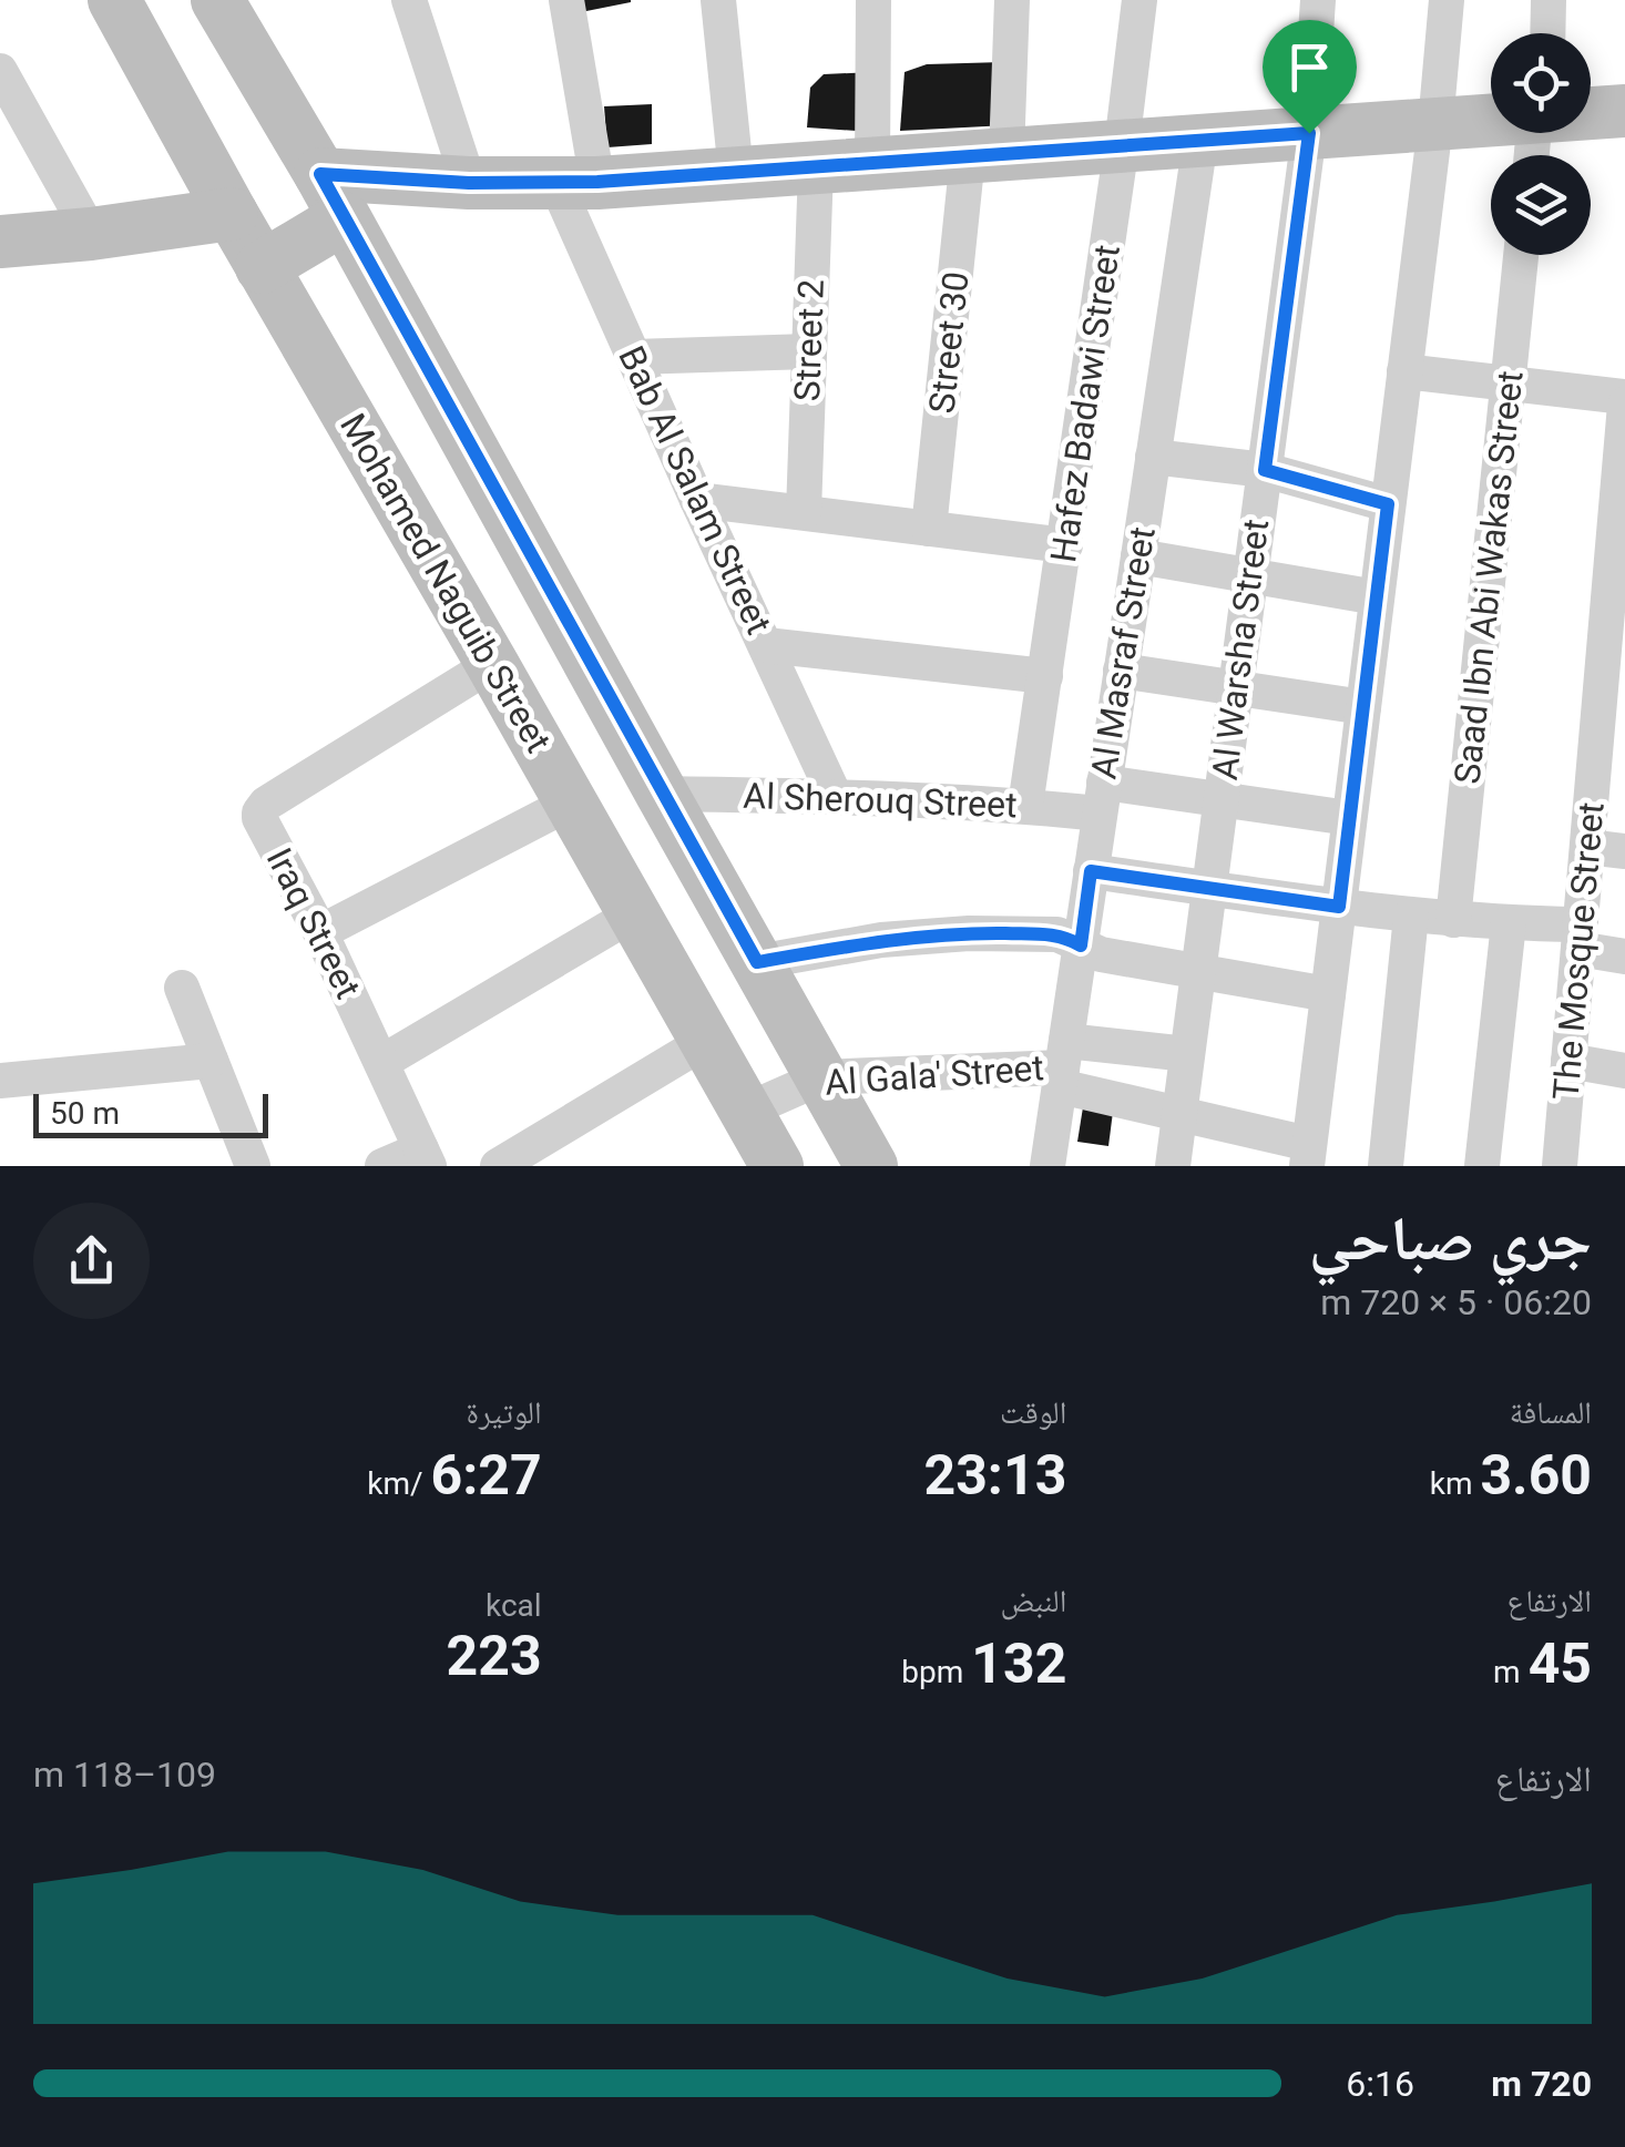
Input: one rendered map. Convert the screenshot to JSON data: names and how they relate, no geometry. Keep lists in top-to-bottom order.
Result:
{
  "streets": {
    "main road": ["Mohamed Naguib Street"],
    "street": [
      "Street 2",
      "Street 30",
      "Hafez Badawi Street",
      "Bab Al Salam Street",
      "Saad Ibn Abi Wakas Street",
      "Al Warsha Street",
      "Al Masraf Street",
      "Al Sherouq Street",
      "Iraq Street",
      "The Mosque Street",
      "Al Gala' Street"
    ]
  },
  "crossings": [
    ["Hafez Badawi Street", "Al Sherouq Street"],
    ["Bab Al Salam Street", "Al Sherouq Street"],
    ["Mohamed Naguib Street", "Iraq Street"],
    ["Mohamed Naguib Street", "Al Gala' Street"],
    ["Al Warsha Street", "Al Sherouq Street"],
    ["Al Masraf Street", "Al Sherouq Street"],
    ["Al Masraf Street", "Al Gala' Street"]
  ],
  "scale_bar": "50 m",
  "page": {
    "scale": "50 m",
    "heading": ["جري صباحي", "06:20 · 5 × 720 m"],
    "stats": [
      ["المسافة", "3.60 km"],
      ["الوقت", "23:13"],
      ["الوتيرة", "6:27 /km"],
      ["الارتفاع", "45 m"],
      ["النبض", "132 bpm"],
      ["kcal", "223"]
    ],
    "chart": ["الارتفاع", "109–118 m"],
    "list": [
      {
        "name": "720 m",
        "note": "6:16"
      }
    ]
  }
}
